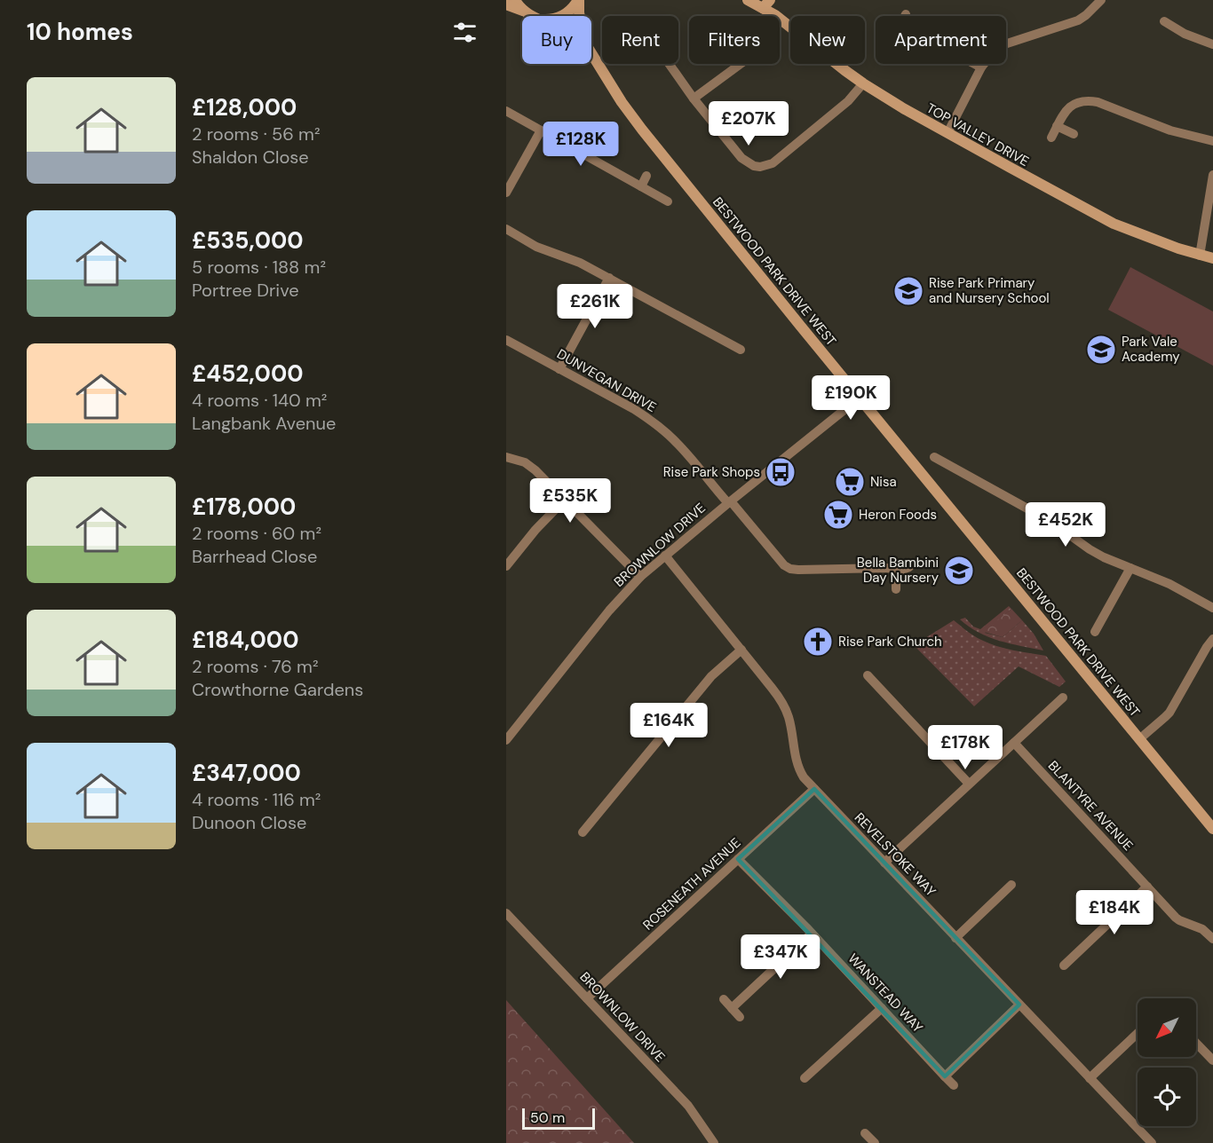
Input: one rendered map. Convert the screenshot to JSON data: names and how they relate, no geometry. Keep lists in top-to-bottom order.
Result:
{
  "streets": {
    "street": [
      "TOP VALLEY DRIVE",
      "BESTWOOD PARK DRIVE WEST",
      "DUNVEGAN DRIVE",
      "BROWNLOW DRIVE",
      "BLANTYRE AVENUE",
      "REVELSTOKE WAY",
      "ROSENEATH AVENUE",
      "WANSTEAD WAY"
    ]
  },
  "crossings": [
    ["BESTWOOD PARK DRIVE WEST", "BROWNLOW DRIVE"],
    ["DUNVEGAN DRIVE", "BROWNLOW DRIVE"],
    ["BROWNLOW DRIVE", "REVELSTOKE WAY"],
    ["BROWNLOW DRIVE", "ROSENEATH AVENUE"],
    ["REVELSTOKE WAY", "ROSENEATH AVENUE"],
    ["ROSENEATH AVENUE", "WANSTEAD WAY"]
  ],
  "places": {
    "school or university": ["Rise Park Primary and Nursery School", "Park Vale Academy", "Bella Bambini Day Nursery"],
    "bus stop": ["Rise Park Shops"],
    "supermarket": ["Nisa", "Heron Foods"],
    "church": ["Rise Park Church"]
  },
  "scale_bar": "50 m",
  "north": "bottom left",
  "page": {
    "heading": "10 homes",
    "chip": [
      "Buy",
      "Rent",
      "Filters",
      "New",
      "Apartment"
    ],
    "list": [
      {
        "name": "£128,000",
        "note": "2 rooms · 56 m² · Shaldon Close"
      },
      {
        "name": "£535,000",
        "note": "5 rooms · 188 m² · Portree Drive"
      },
      {
        "name": "£452,000",
        "note": "4 rooms · 140 m² · Langbank Avenue"
      },
      {
        "name": "£178,000",
        "note": "2 rooms · 60 m² · Barrhead Close"
      },
      {
        "name": "£184,000",
        "note": "2 rooms · 76 m² · Crowthorne Gardens"
      },
      {
        "name": "£347,000",
        "note": "4 rooms · 116 m² · Dunoon Close"
      }
    ],
    "price": [
      "£207K",
      "£128K",
      "£261K",
      "£190K",
      "£535K",
      "£452K",
      "£164K",
      "£178K",
      "£184K",
      "£347K"
    ],
    "scale": "50 m"
  }
}
